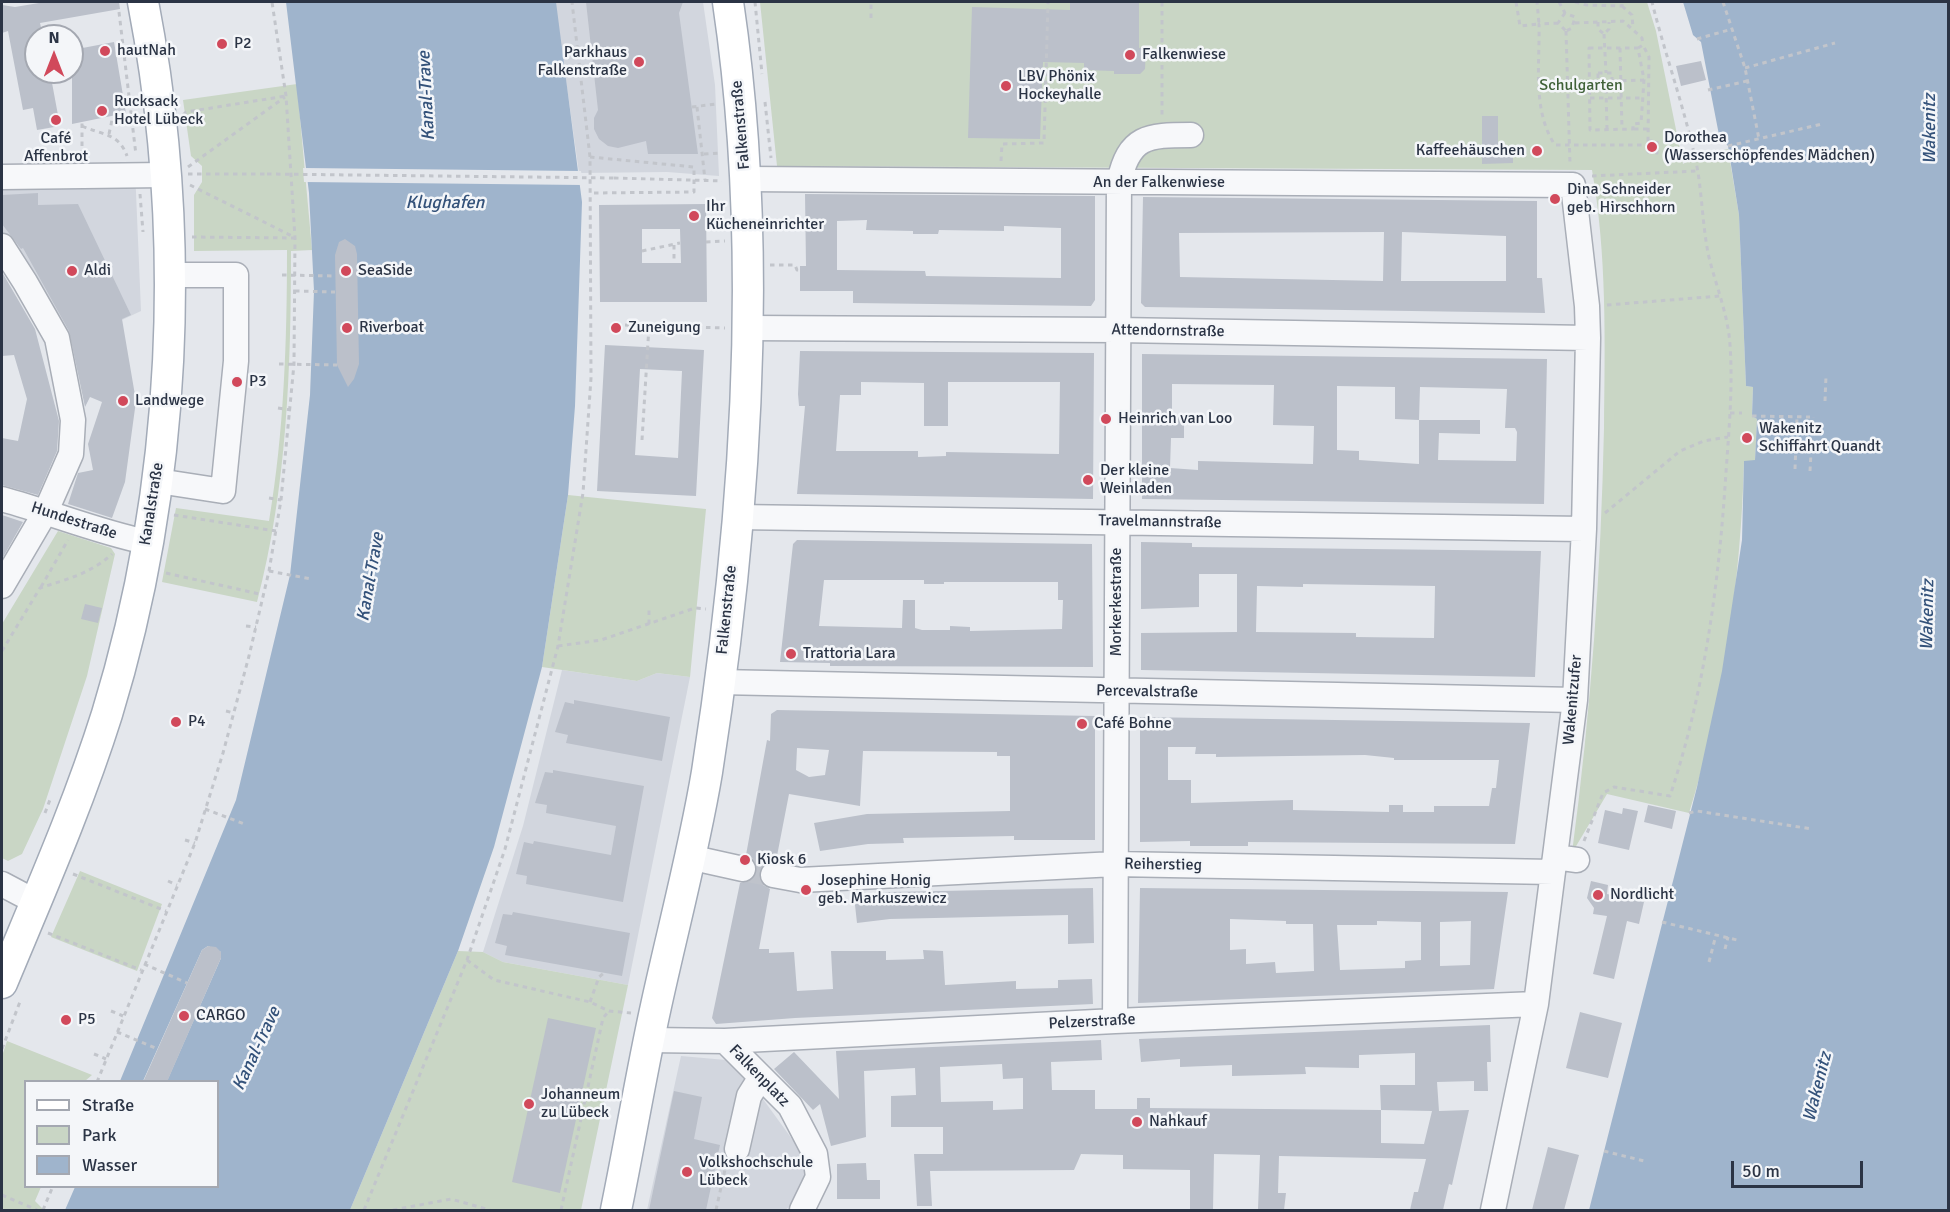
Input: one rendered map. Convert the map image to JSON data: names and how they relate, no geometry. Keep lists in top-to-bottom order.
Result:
{
  "streets": {
    "main road": ["Falkenstraße", "Kanalstraße"],
    "street": [
      "An der Falkenwiese",
      "Attendornstraße",
      "Hundestraße",
      "Travelmannstraße",
      "Morkerkestraße",
      "Percevalstraße",
      "Wakenitzufer",
      "Reiherstieg",
      "Pelzerstraße",
      "Falkenplatz"
    ]
  },
  "crossings": [
    ["Falkenstraße", "An der Falkenwiese"],
    ["Falkenstraße", "Attendornstraße"],
    ["Falkenstraße", "Travelmannstraße"],
    ["Falkenstraße", "Percevalstraße"],
    ["Falkenstraße", "Pelzerstraße"],
    ["An der Falkenwiese", "Morkerkestraße"],
    ["An der Falkenwiese", "Wakenitzufer"],
    ["Attendornstraße", "Morkerkestraße"],
    ["Attendornstraße", "Wakenitzufer"],
    ["Kanalstraße", "Hundestraße"],
    ["Travelmannstraße", "Morkerkestraße"],
    ["Travelmannstraße", "Wakenitzufer"],
    ["Morkerkestraße", "Percevalstraße"],
    ["Morkerkestraße", "Reiherstieg"],
    ["Morkerkestraße", "Pelzerstraße"],
    ["Percevalstraße", "Wakenitzufer"],
    ["Wakenitzufer", "Reiherstieg"],
    ["Wakenitzufer", "Pelzerstraße"],
    ["Pelzerstraße", "Falkenplatz"]
  ],
  "water": ["Kanal-Trave", "Wakenitz", "Klughafen"],
  "parks": ["Schulgarten"],
  "places": [
    "P2",
    "hautNah",
    "Falkenwiese",
    "Parkhaus Falkenstraße",
    "LBV Phönix Hockeyhalle",
    "Rucksack Hotel Lübeck",
    "Café Affenbrot",
    "Dorothea (Wasserschöpfendes Mädchen)",
    "Kaffeehäuschen",
    "Dina Schneider geb. Hirschhorn",
    "Ihr Kücheneinrichter",
    "Aldi",
    "SeaSide",
    "Riverboat",
    "Zuneigung",
    "P3",
    "Landwege",
    "Heinrich van Loo",
    "Wakenitz Schiffahrt Quandt",
    "Der kleine Weinladen",
    "Trattoria Lara",
    "P4",
    "Café Bohne",
    "Kiosk 6",
    "Josephine Honig geb. Markuszewicz",
    "Nordlicht",
    "CARGO",
    "P5",
    "Johanneum zu Lübeck",
    "Nahkauf",
    "Volkshochschule Lübeck"
  ],
  "legend": ["Straße", "Park", "Wasser"],
  "scale_bar": "50 m",
  "north": "top"
}
